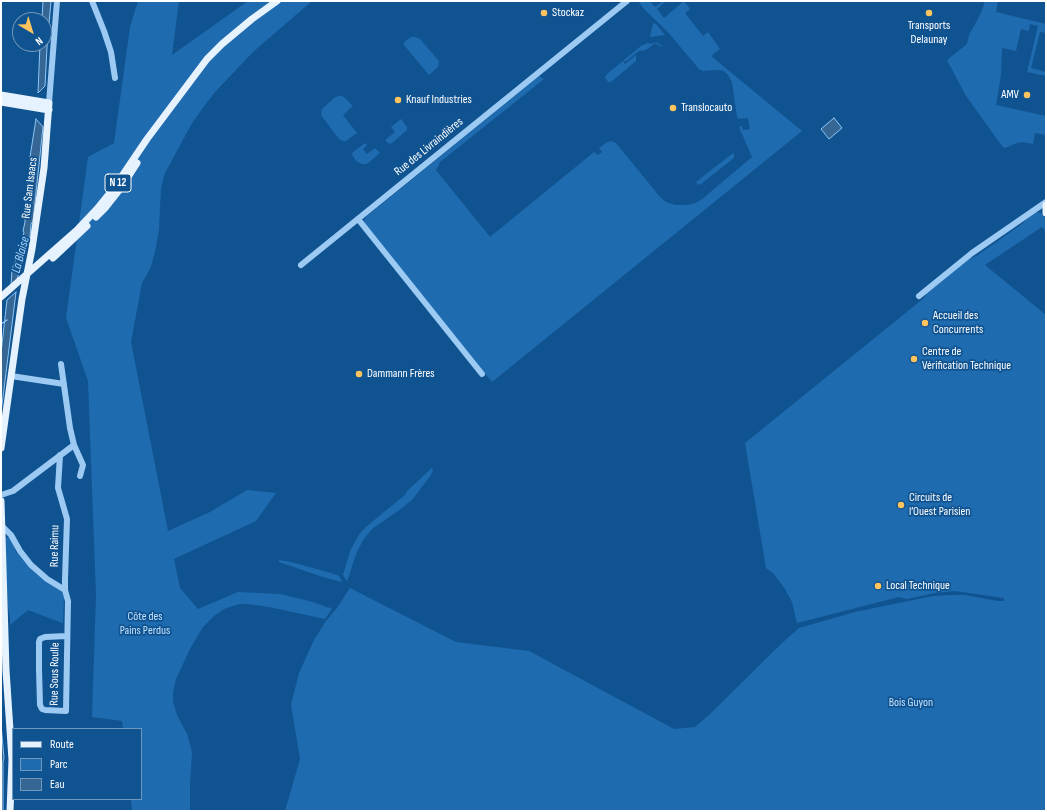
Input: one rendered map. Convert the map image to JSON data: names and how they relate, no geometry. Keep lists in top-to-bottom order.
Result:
{
  "streets": {
    "main road": ["N 12", "Rue Sam Isaacs"],
    "street": ["Rue des Livraindières", "Rue Raimu", "Rue Sous Roulle"]
  },
  "crossings": [
    ["Rue Raimu", "Rue Sous Roulle"]
  ],
  "water": ["La Blaise"],
  "parks": ["Côte des Pains Perdus", "Bois Guyon"],
  "places": [
    "Stockaz",
    "Transports Delaunay",
    "AMV",
    "Knauf Industries",
    "Translocauto",
    "Accueil des Concurrents",
    "Centre de Vérification Technique",
    "Dammann Frères",
    "Circuits de l’Ouest Parisien",
    "Local Technique"
  ],
  "legend": ["Route", "Parc", "Eau"],
  "north": "bottom right"
}
